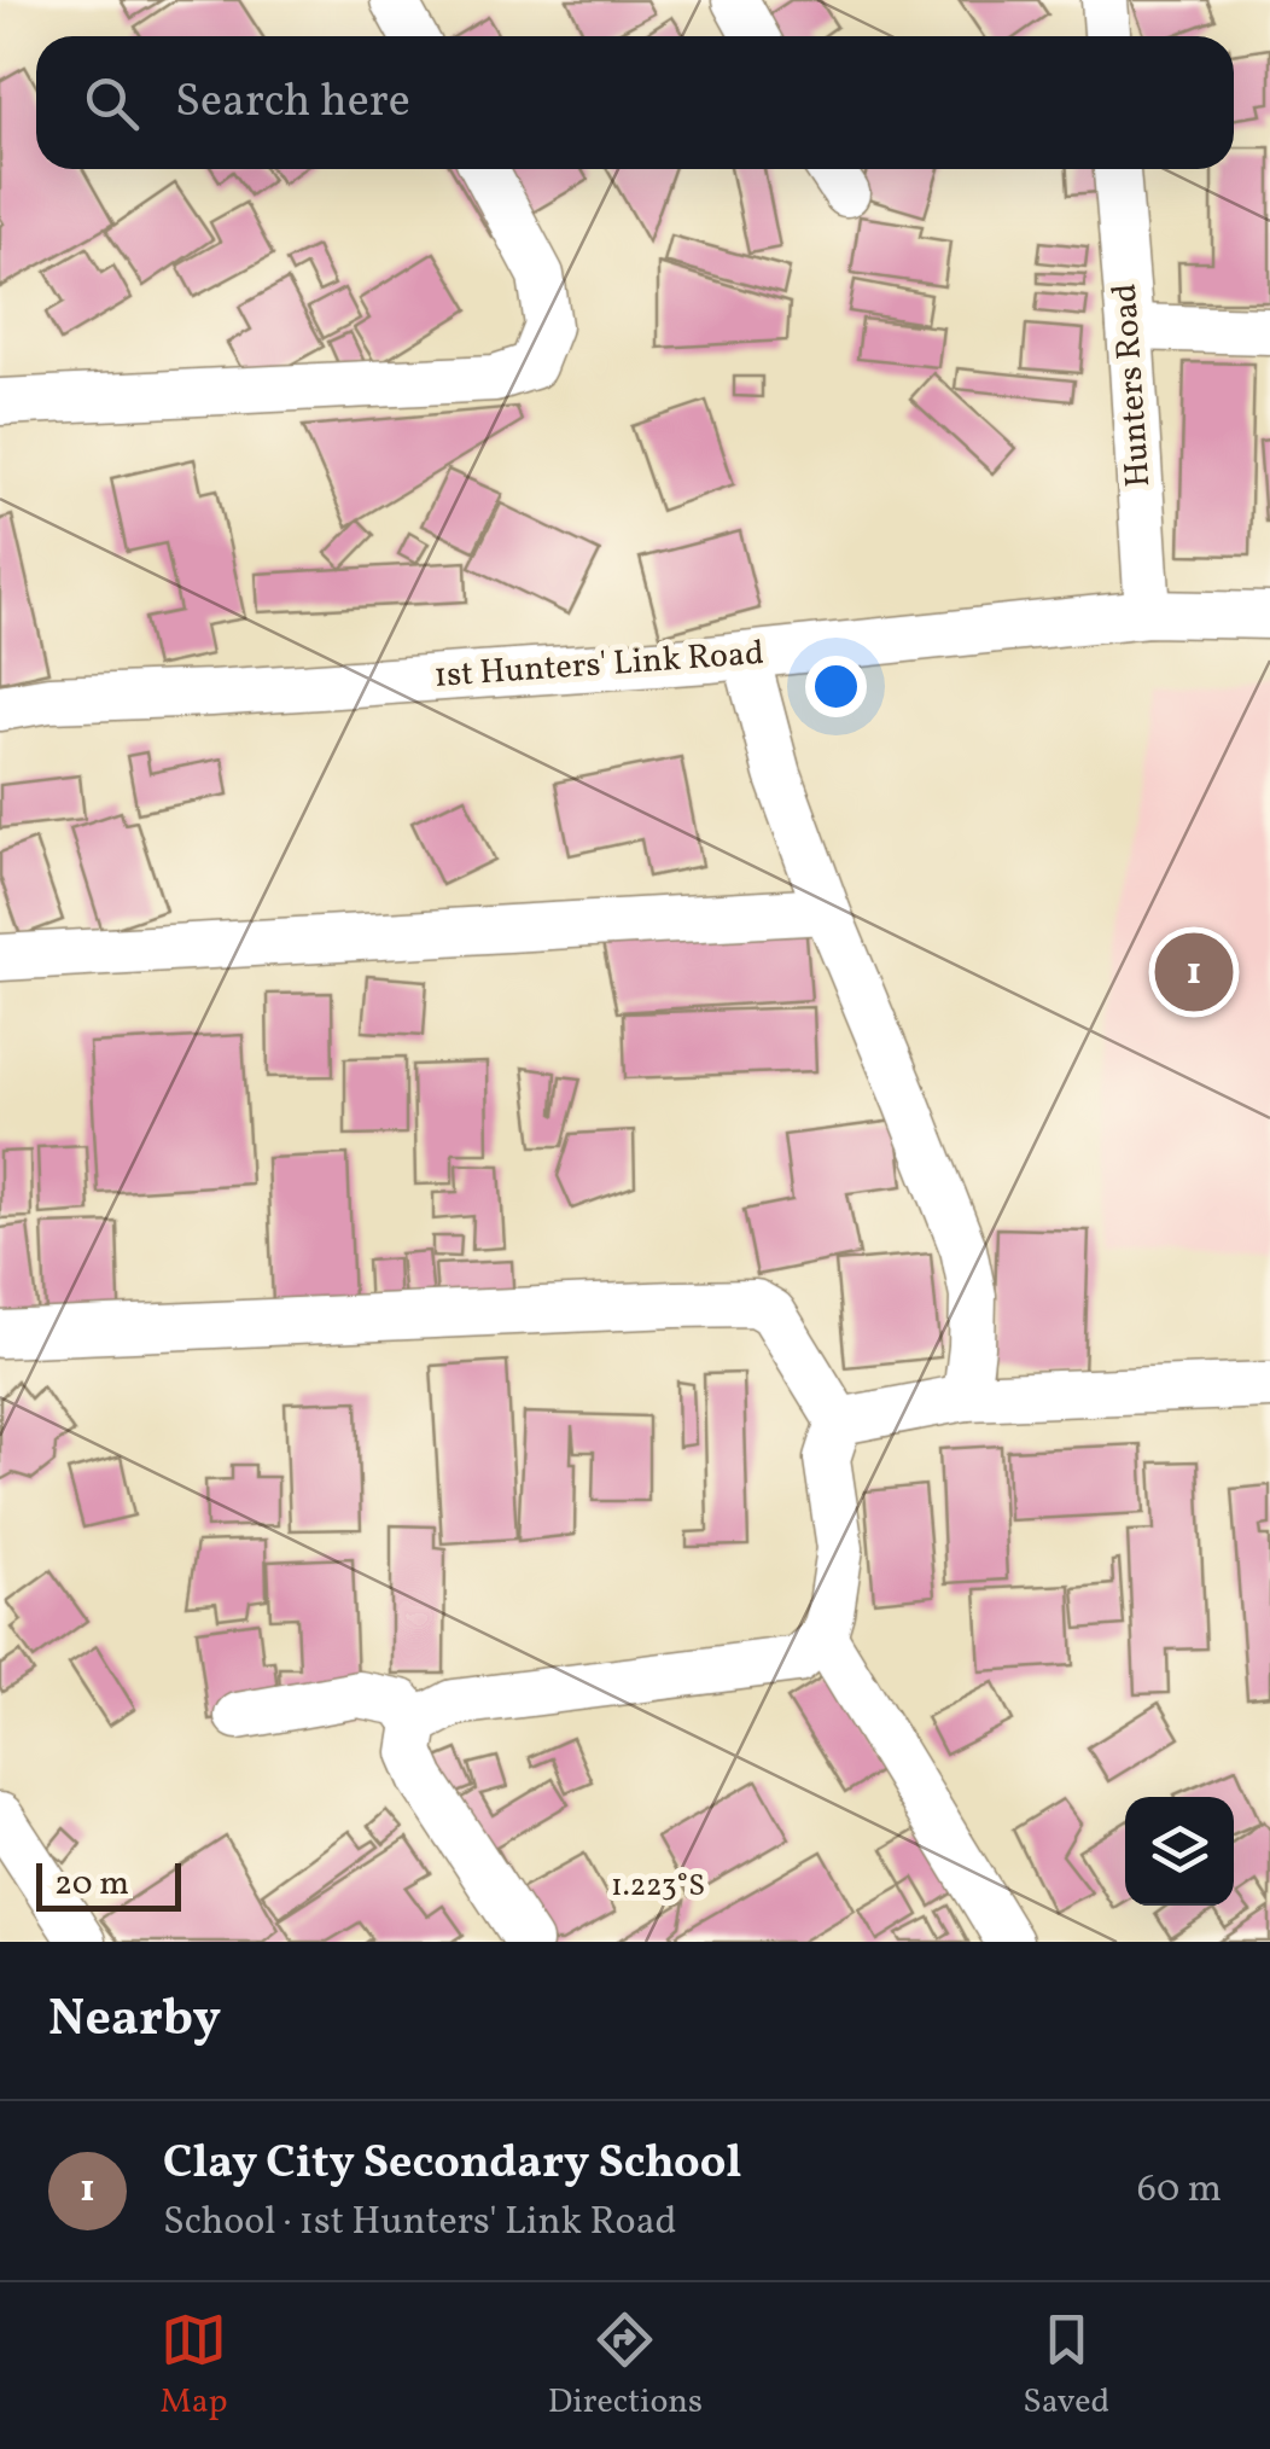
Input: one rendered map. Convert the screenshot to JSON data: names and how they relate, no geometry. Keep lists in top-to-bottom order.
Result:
{
  "streets": {
    "street": ["Hunters Road", "1st Hunters' Link Road"]
  },
  "crossings": [
    ["Hunters Road", "1st Hunters' Link Road"]
  ],
  "scale_bar": "20 m",
  "page": {
    "search": "Search here",
    "pins": "1",
    "scale": "20 m",
    "heading": "Nearby",
    "list": [
      {
        "mark": "1",
        "name": "Clay City Secondary School",
        "note": "School · 1st Hunters' Link Road",
        "value": "60 m"
      }
    ],
    "nav": ["Map", "Directions", "Saved"]
  },
  "coordinates": ["1.223°S"]
}
